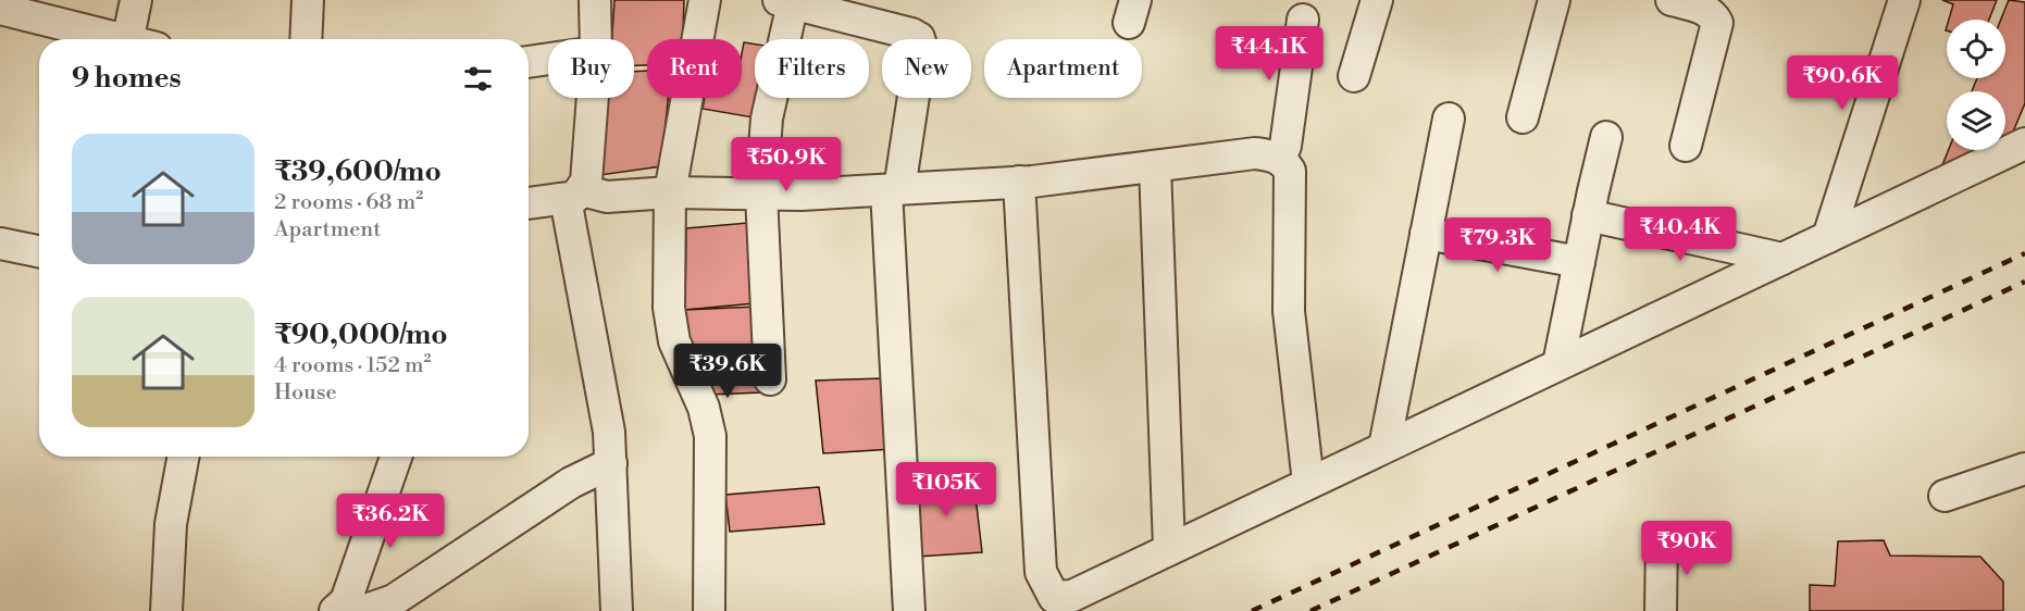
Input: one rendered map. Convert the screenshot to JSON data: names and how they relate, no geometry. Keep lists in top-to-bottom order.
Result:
{
  "page": {
    "price": [
      "₹44.1K",
      "₹90.6K",
      "₹50.9K",
      "₹40.4K",
      "₹79.3K",
      "₹39.6K",
      "₹105K",
      "₹36.2K",
      "₹90K"
    ],
    "chip": [
      "Buy",
      "Rent",
      "Filters",
      "New",
      "Apartment"
    ],
    "heading": "9 homes",
    "list": [
      {
        "name": "₹39,600/mo",
        "note": "2 rooms · 68 m² · Apartment"
      },
      {
        "name": "₹90,000/mo",
        "note": "4 rooms · 152 m² · House"
      }
    ]
  }
}
